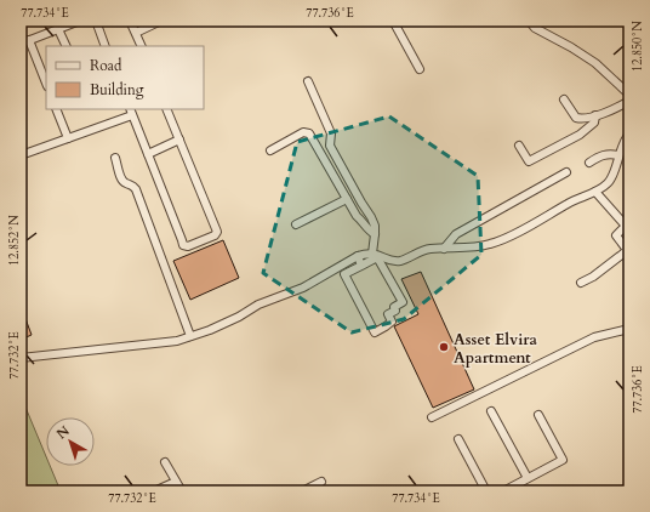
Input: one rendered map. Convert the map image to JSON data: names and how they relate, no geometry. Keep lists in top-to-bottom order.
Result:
{
  "places": ["Asset Elvira Apartment"],
  "legend": ["Road", "Building"],
  "north": "top left",
  "coordinates": [
    "77.734°E",
    "77.736°E",
    "12.850°N",
    "12.852°N",
    "77.732°E"
  ]
}
